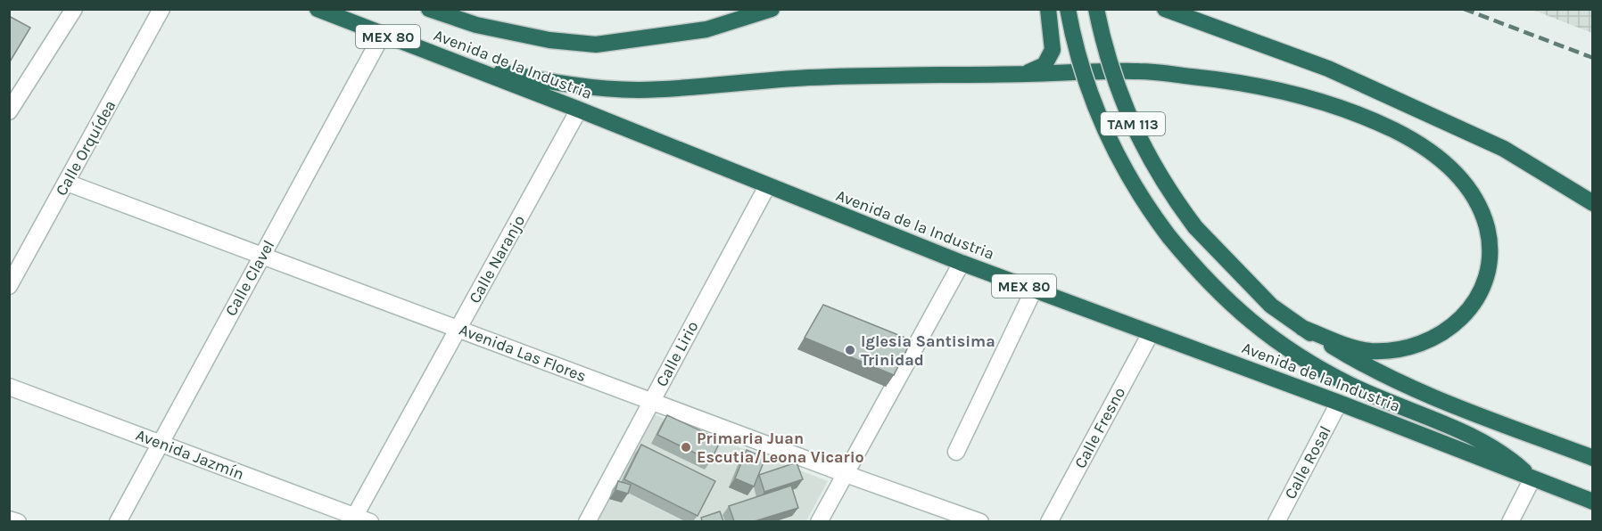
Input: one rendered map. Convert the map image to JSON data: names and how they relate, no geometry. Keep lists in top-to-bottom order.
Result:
{
  "streets": {
    "highway": ["MEX 80", "Avenida de la Industria", "TAM 113"],
    "street": [
      "Calle Orquídea",
      "Calle Naranjo",
      "Calle Clavel",
      "Avenida Las Flores",
      "Calle Lirio",
      "Calle Fresno",
      "Avenida Jazmín",
      "Calle Rosal"
    ]
  },
  "crossings": [
    ["Avenida de la Industria", "Calle Naranjo"],
    ["Avenida de la Industria", "Calle Clavel"],
    ["Avenida de la Industria", "Calle Lirio"],
    ["Avenida de la Industria", "Calle Fresno"],
    ["Avenida de la Industria", "Calle Rosal"],
    ["Calle Orquídea", "Avenida Las Flores"],
    ["Calle Naranjo", "Avenida Las Flores"],
    ["Calle Naranjo", "Avenida Jazmín"],
    ["Calle Clavel", "Avenida Las Flores"],
    ["Calle Clavel", "Avenida Jazmín"],
    ["Avenida Las Flores", "Calle Lirio"]
  ],
  "places": ["Iglesia Santisima Trinidad", "Primaria Juan Escutia/Leona Vicario"]
}
